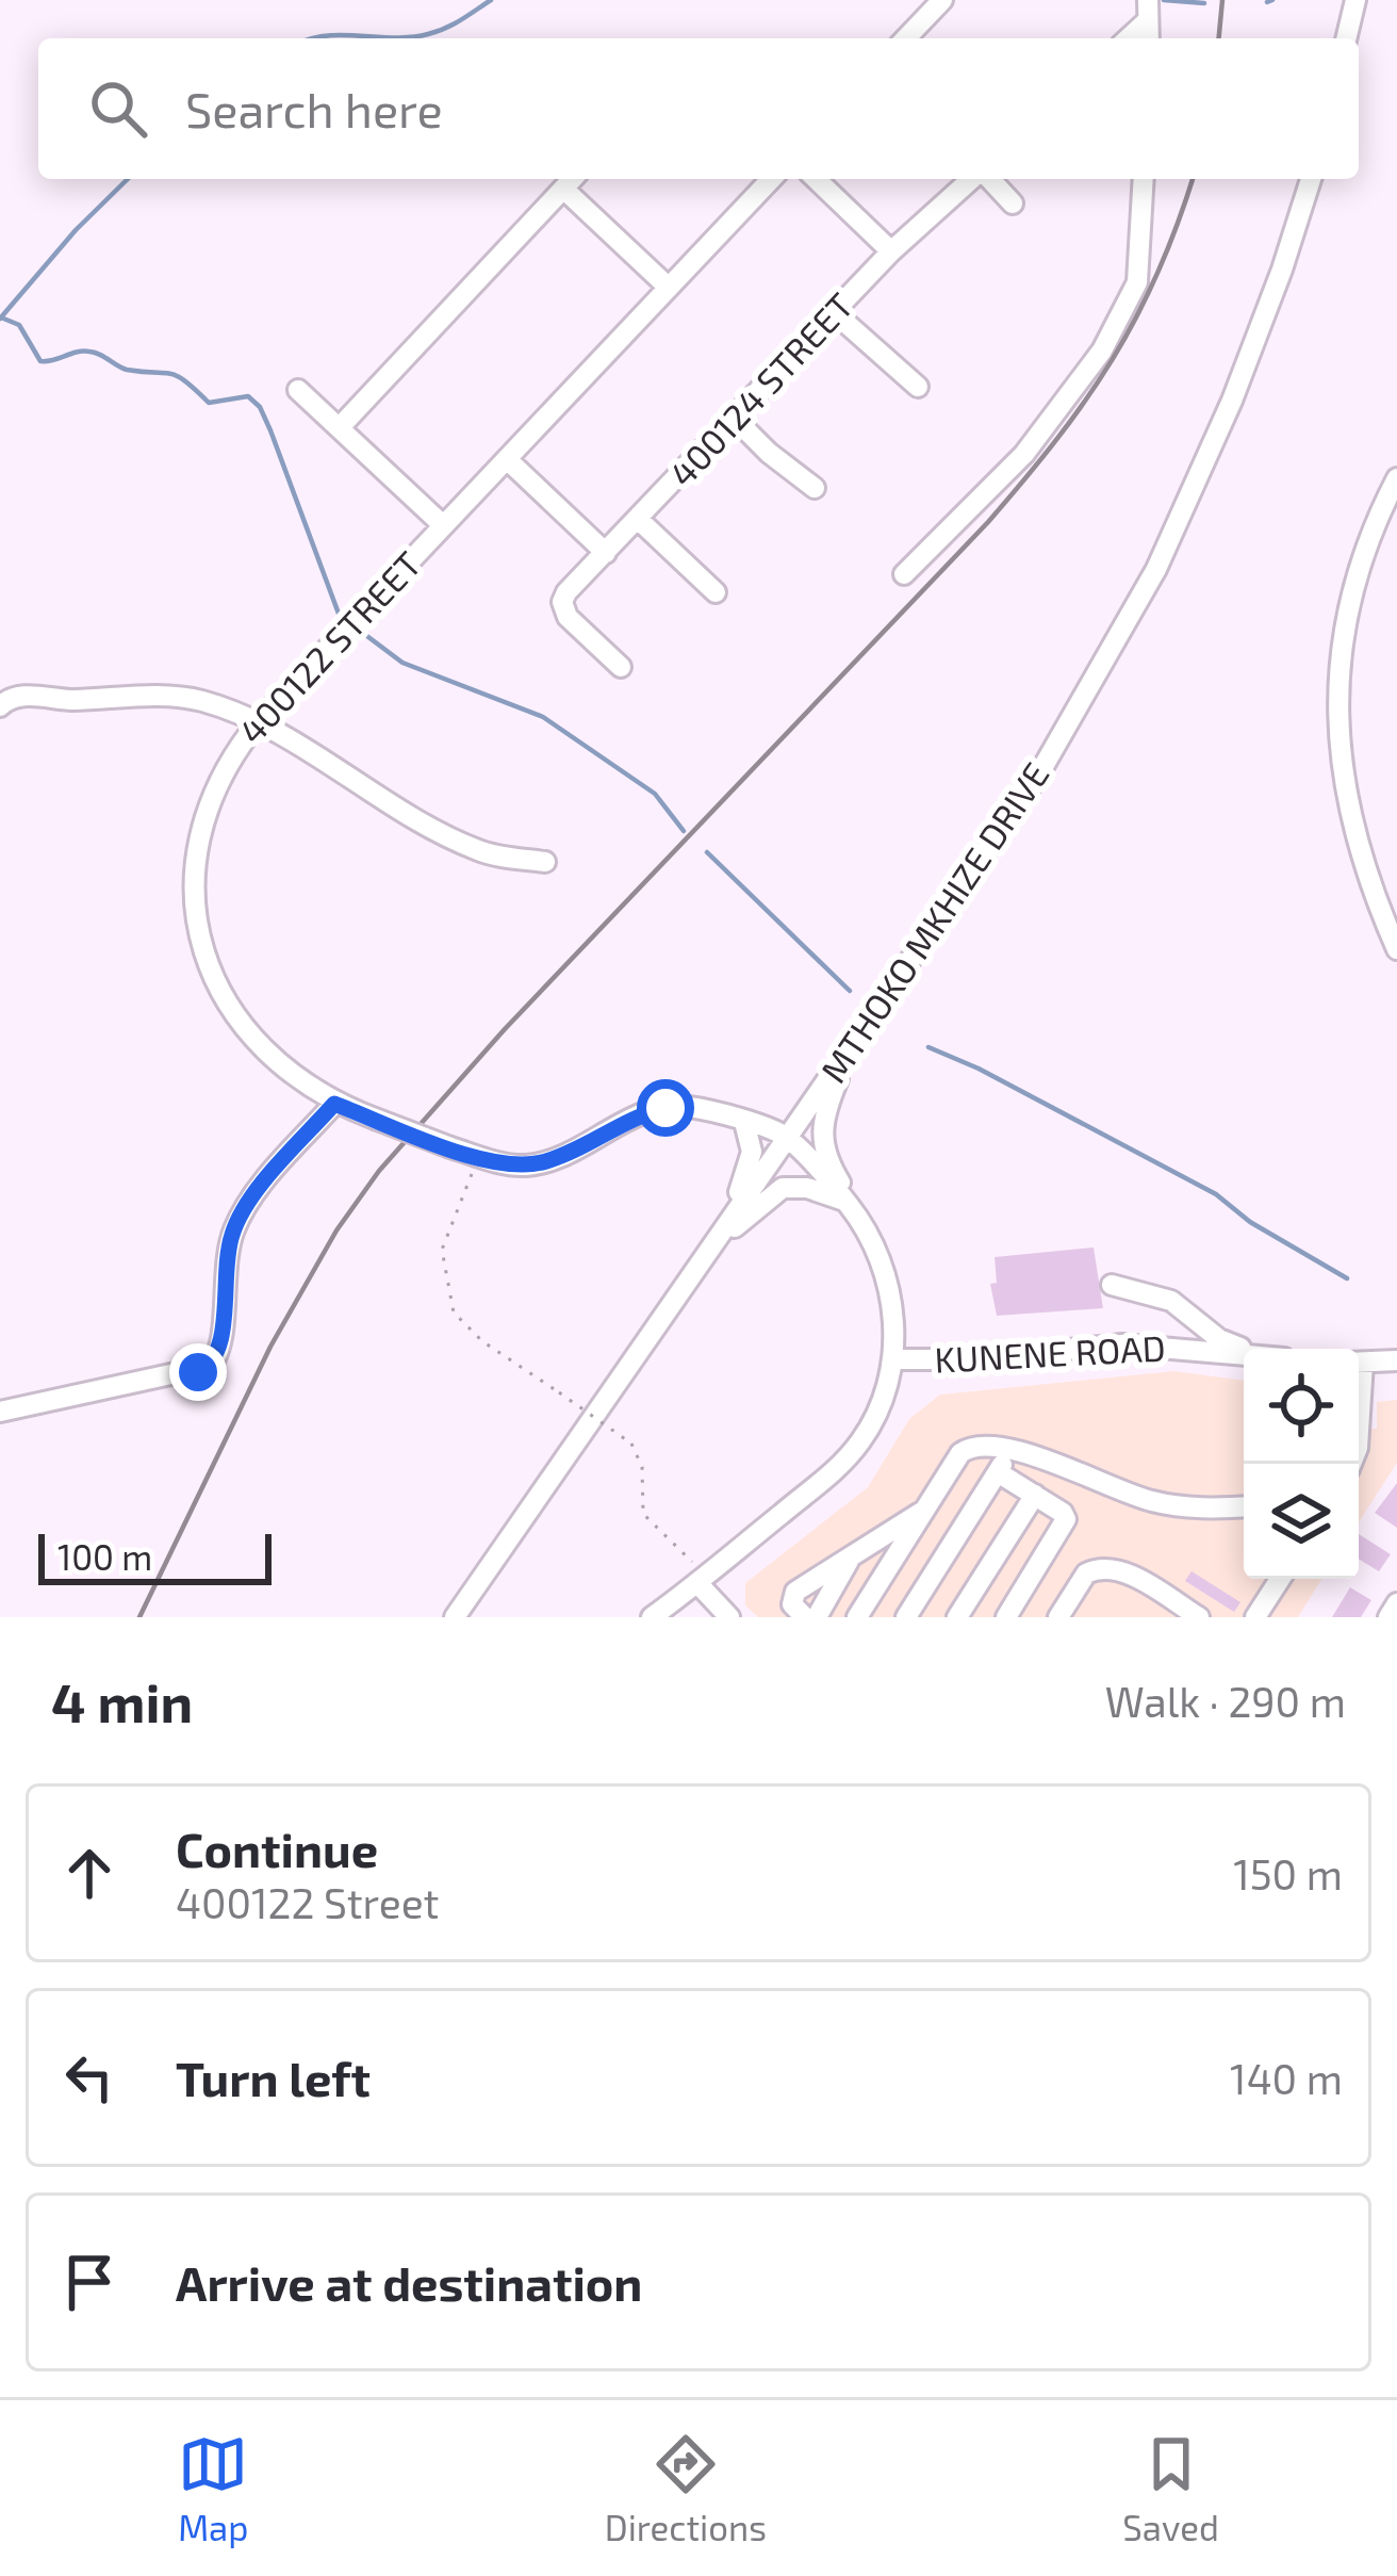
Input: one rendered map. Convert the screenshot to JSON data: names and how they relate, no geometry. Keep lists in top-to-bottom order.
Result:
{
  "streets": {
    "street": [
      "400124 STREET",
      "400122 STREET",
      "MTHOKO MKHIZE DRIVE",
      "KUNENE ROAD"
    ]
  },
  "crossings": [
    ["400122 STREET", "MTHOKO MKHIZE DRIVE"]
  ],
  "scale_bar": "100 m",
  "page": {
    "search": "Search here",
    "scale": "100 m",
    "heading": ["4 min", "Walk · 290 m"],
    "list": [
      ["Continue", "400122 Street", "150 m"],
      ["Turn left", "140 m"],
      "Arrive at destination"
    ],
    "nav": ["Map", "Directions", "Saved"]
  }
}
